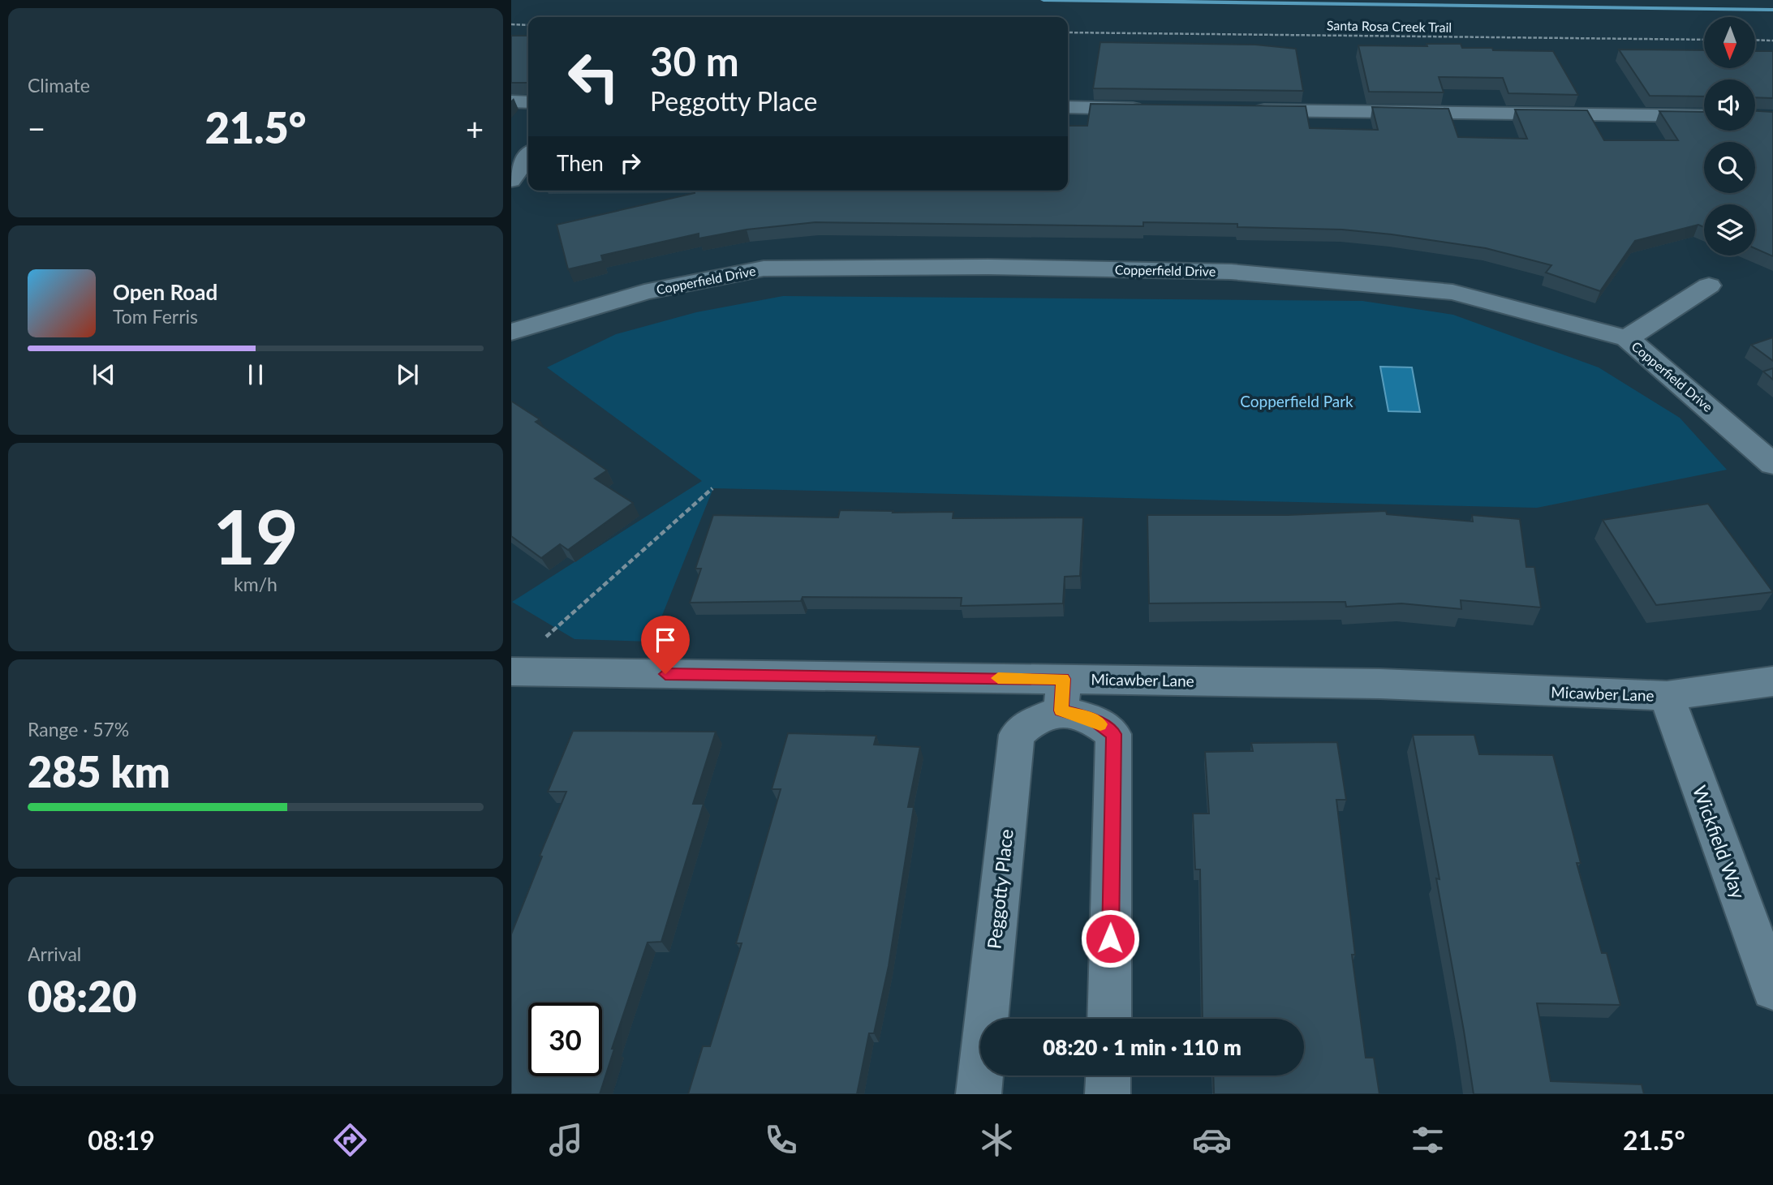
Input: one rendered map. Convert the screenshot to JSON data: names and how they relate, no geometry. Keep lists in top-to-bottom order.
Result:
{
  "streets": {
    "street": [
      "Copperfield Drive",
      "Micawber Lane",
      "Wickfield Way",
      "Peggotty Place"
    ],
    "path": ["Santa Rosa Creek Trail"]
  },
  "crossings": [
    ["Micawber Lane", "Wickfield Way"],
    ["Micawber Lane", "Peggotty Place"]
  ],
  "parks": ["Copperfield Park"],
  "north": "bottom",
  "page": {
    "tile": [
      "Climate",
      ["19", "km/h"],
      ["Range · 57%", "285 km"],
      ["Arrival", "08:20"]
    ],
    "turn": ["30 m", "Peggotty Place"],
    "heat": ["−", "21.5°", "+"],
    "then": "Then",
    "song": ["Open Road", "Tom Ferris"],
    "limit": "30",
    "trip": "08:20 · 1 min · 110 m",
    "tabs": ["08:19", "21.5°"]
  }
}
